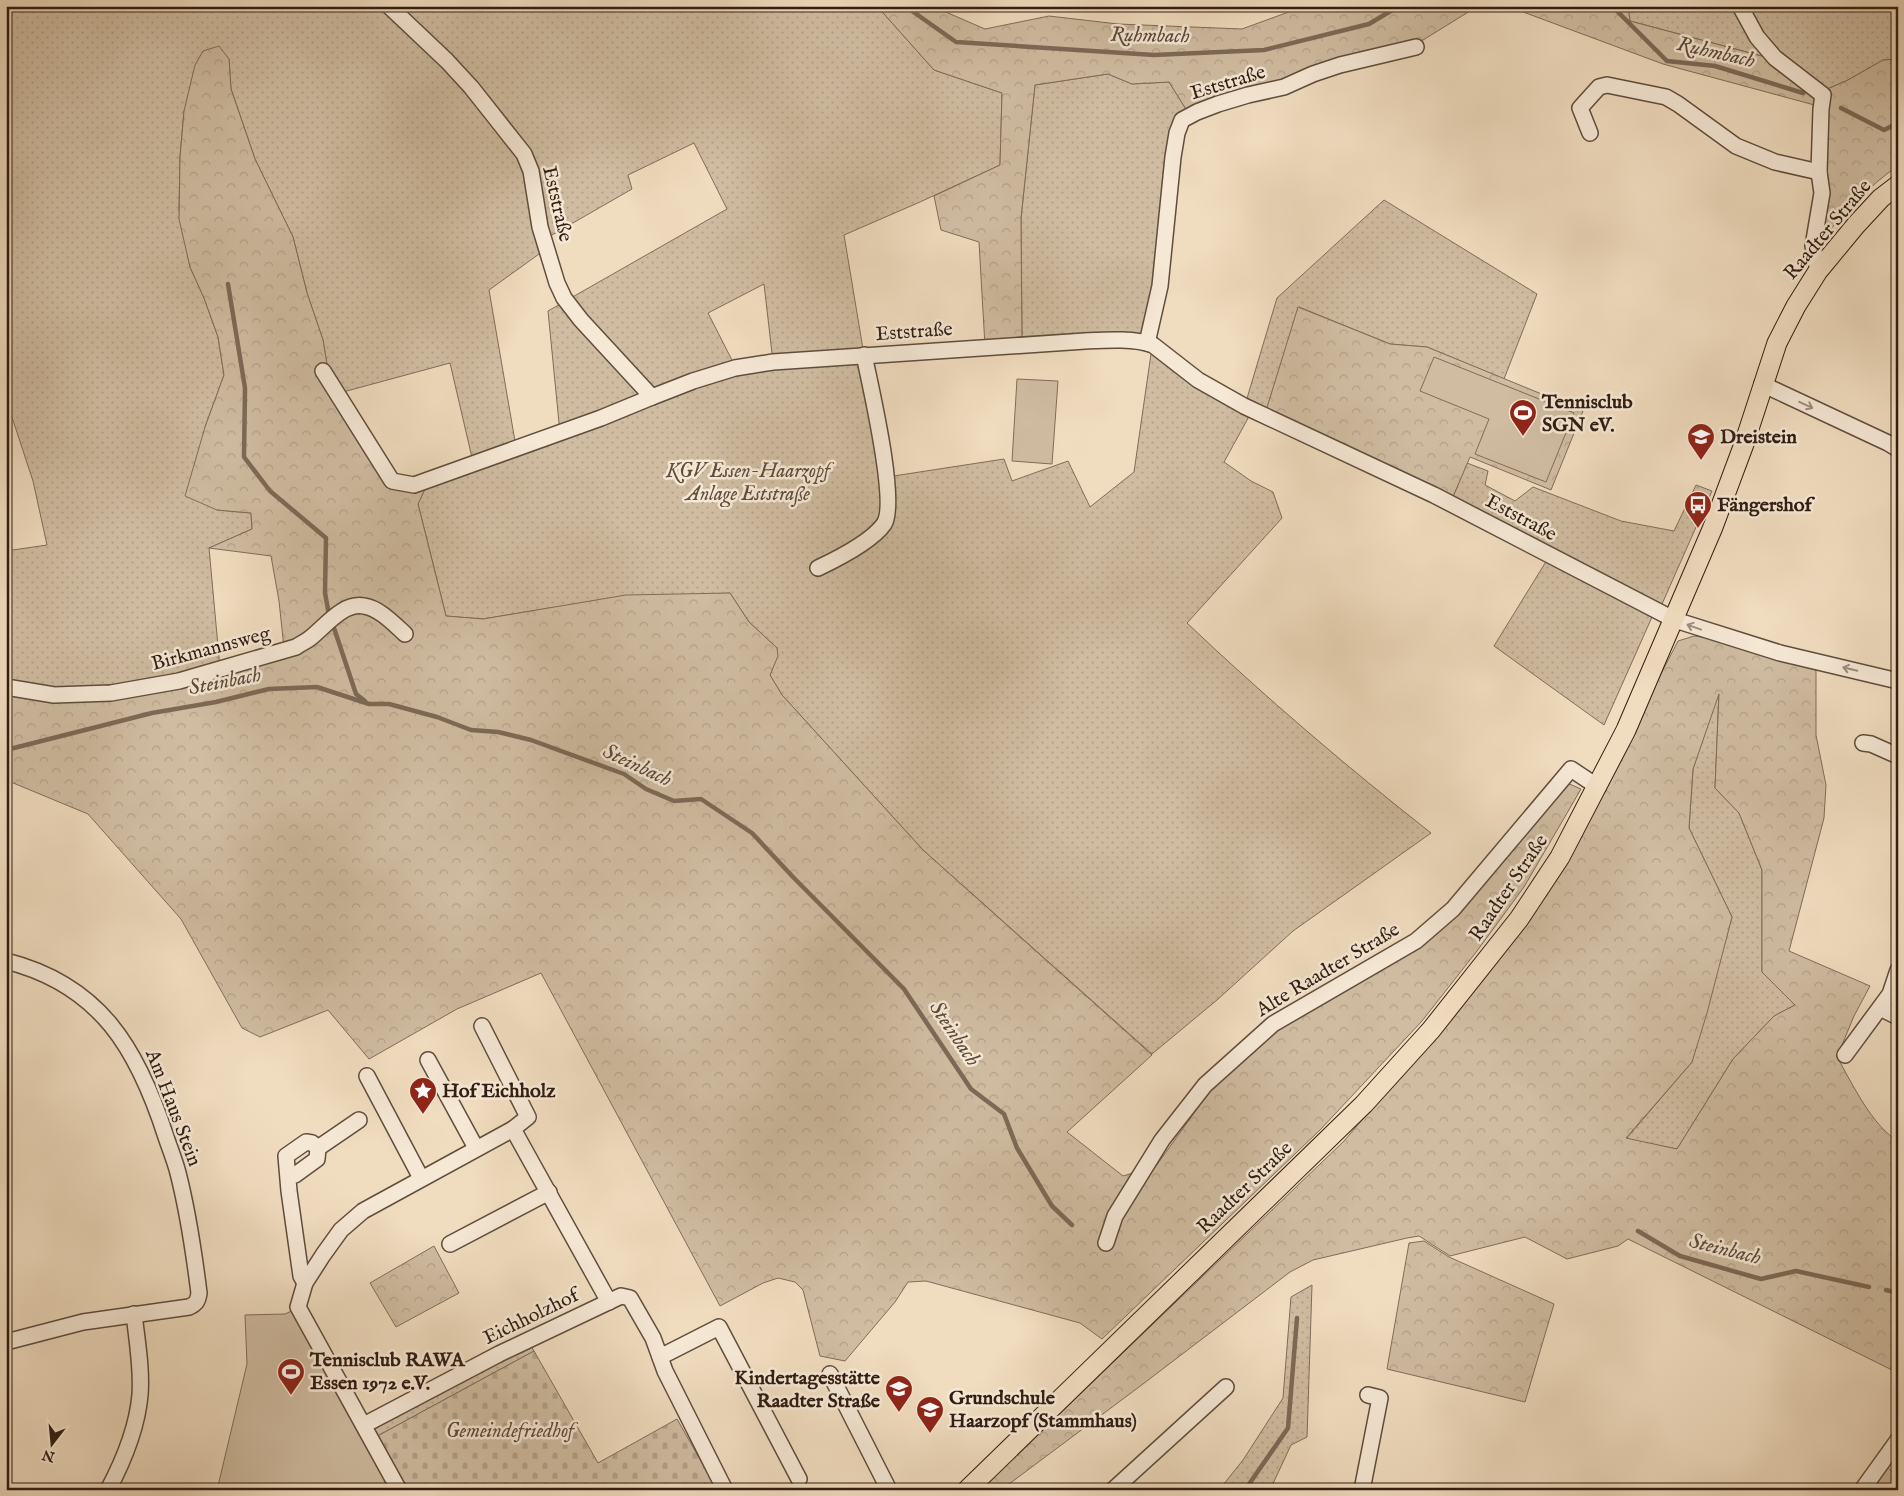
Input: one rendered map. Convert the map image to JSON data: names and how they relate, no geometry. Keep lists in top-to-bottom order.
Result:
{
  "streets": {
    "main road": ["Raadter Straße"],
    "street": [
      "Eststraße",
      "Birkmannsweg",
      "Alte Raadter Straße",
      "Am Haus Stein",
      "Eichholzhof"
    ]
  },
  "crossings": [
    ["Eststraße", "Raadter Straße"],
    ["Raadter Straße", "Alte Raadter Straße"]
  ],
  "water": ["Ruhmbach", "Steinbach"],
  "parks": ["KGV Essen-Haarzopf Anlage Eststraße", "Gemeindefriedhof"],
  "places": {
    "sports": ["Tennisclub SGN eV.", "Tennisclub RAWA Essen 1972 e.V."],
    "school or university": ["Dreistein", "Kindertagesstätte Raadter Straße", "Grundschule Haarzopf (Stammhaus)"],
    "bus stop": ["Fängershof"],
    "place": ["Hof Eichholz"]
  },
  "north": "bottom"
}
